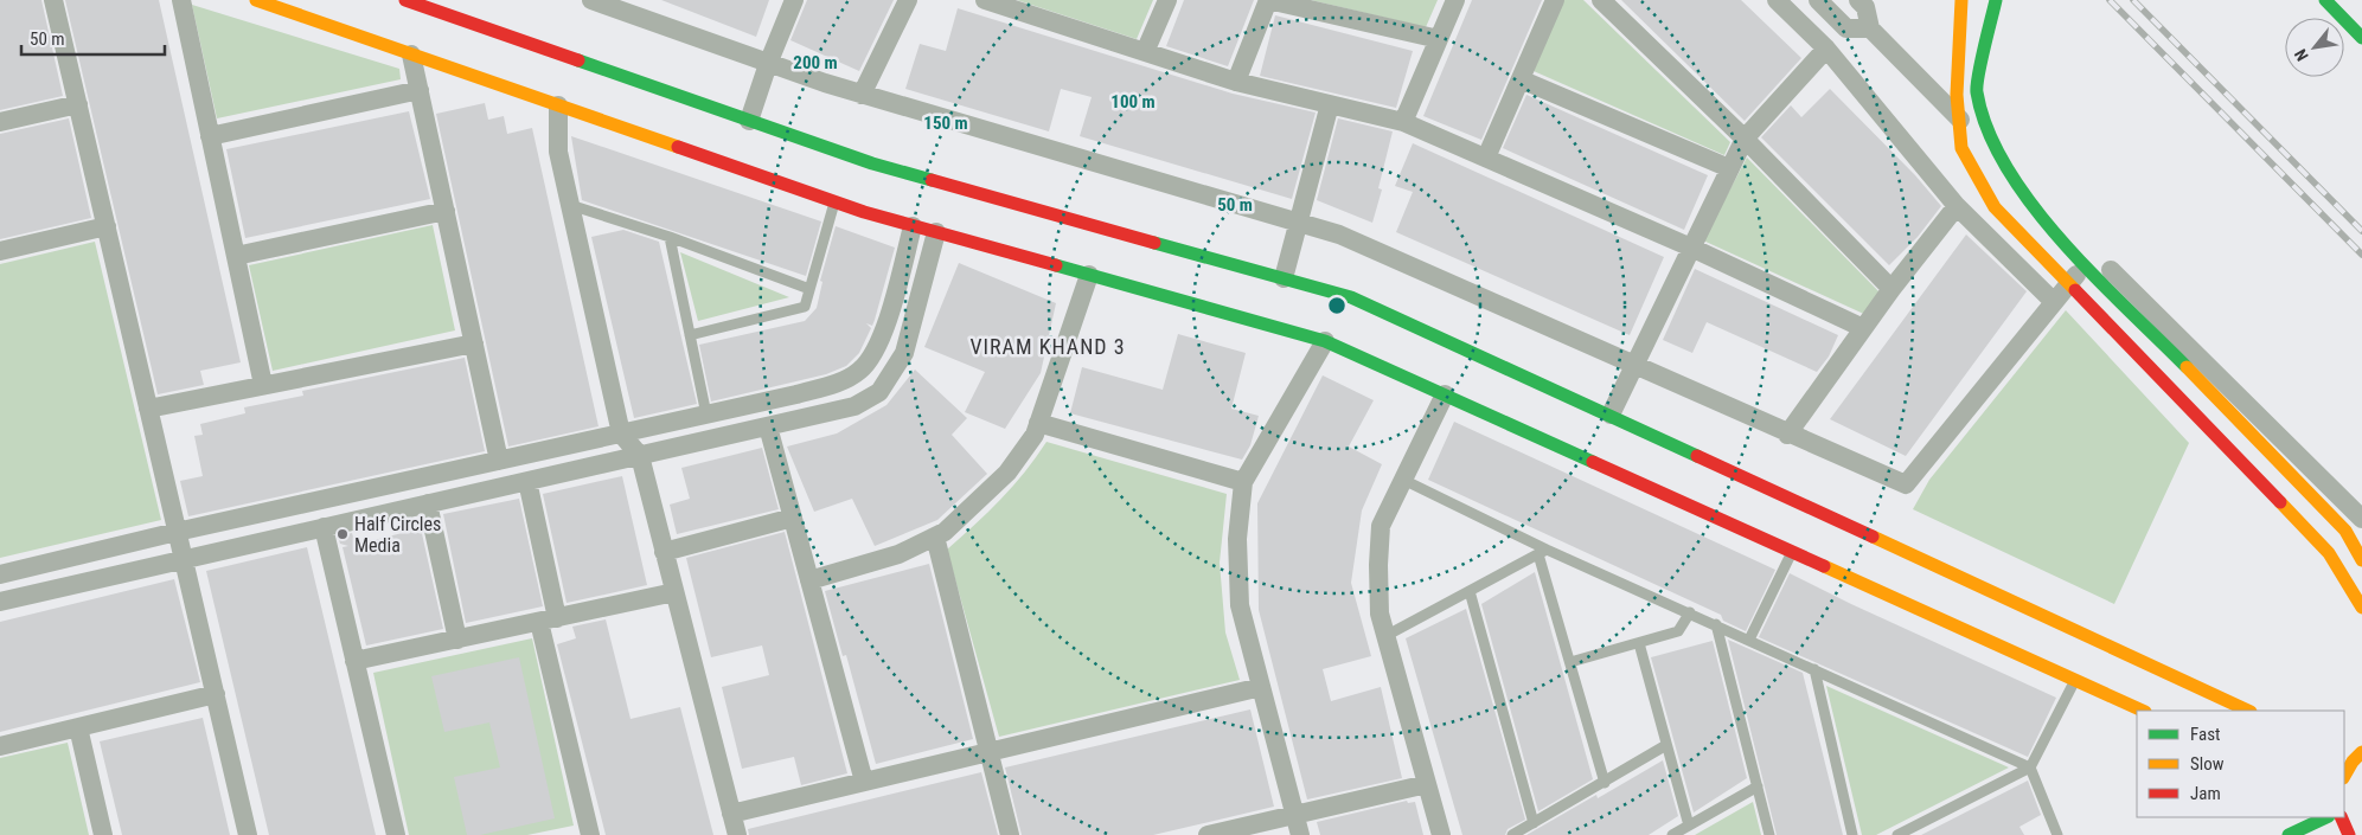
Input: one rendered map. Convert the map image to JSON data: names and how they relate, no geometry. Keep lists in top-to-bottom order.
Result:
{
  "districts": ["VIRAM KHAND 3"],
  "places": ["Half Circles Media"],
  "legend": ["Fast", "Slow", "Jam"],
  "scale_bar": "50 m",
  "north": "bottom left",
  "rings": [
    "200 m",
    "100 m",
    "150 m",
    "50 m"
  ]
}
